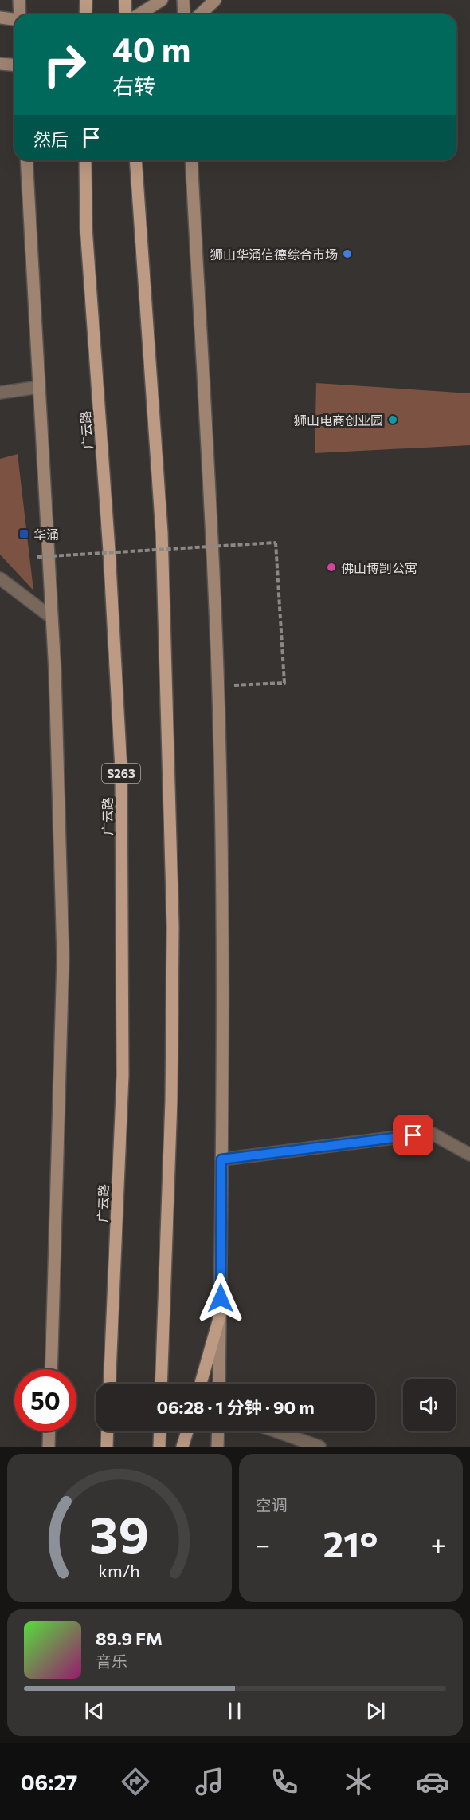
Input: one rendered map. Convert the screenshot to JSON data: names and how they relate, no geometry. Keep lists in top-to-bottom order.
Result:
{
  "streets": {
    "main road": ["广云路", "S263"]
  },
  "places": {
    "other": ["狮山华涌信德综合市场", "狮山电商创业园", "佛山博剀公寓"],
    "transit": ["华涌"]
  },
  "page": {
    "turn": ["40 m", "右转"],
    "then": "然后",
    "limit": "50",
    "trip": "06:28 · 1 分钟 · 90 m",
    "tile": "空调",
    "heat": ["−", "21°", "+"],
    "song": ["89.9 FM", "音乐"],
    "tabs": "06:27",
    "gauge": ["39", "km/h"]
  }
}
